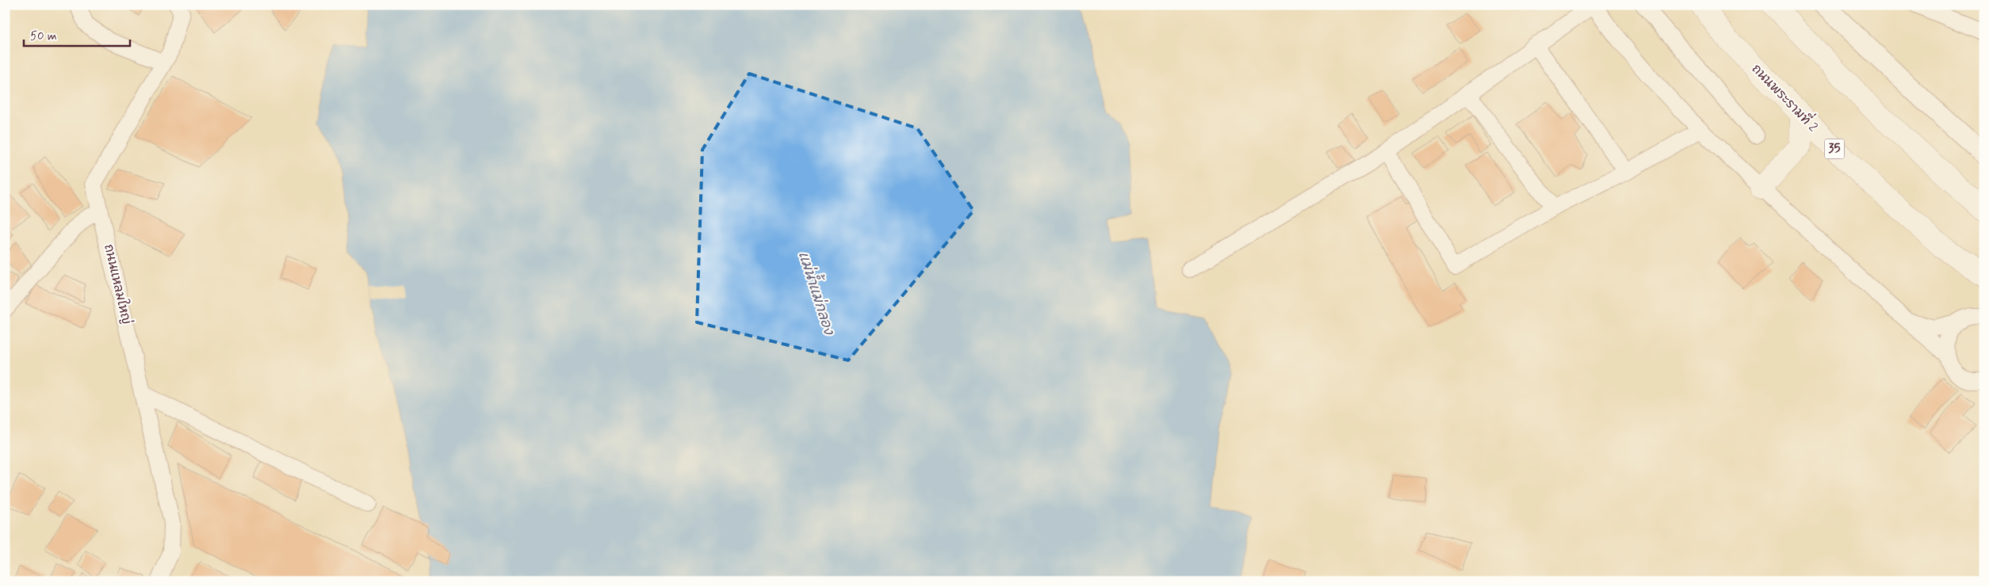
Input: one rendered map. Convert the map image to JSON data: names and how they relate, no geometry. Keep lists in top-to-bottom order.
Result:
{
  "streets": {
    "highway": ["ถนนพระรามที่ 2", "35"],
    "street": ["ถนนแหลมใหญ่"]
  },
  "water": ["แม่น้ำแม่กลอง"],
  "scale_bar": "50 m"
}
